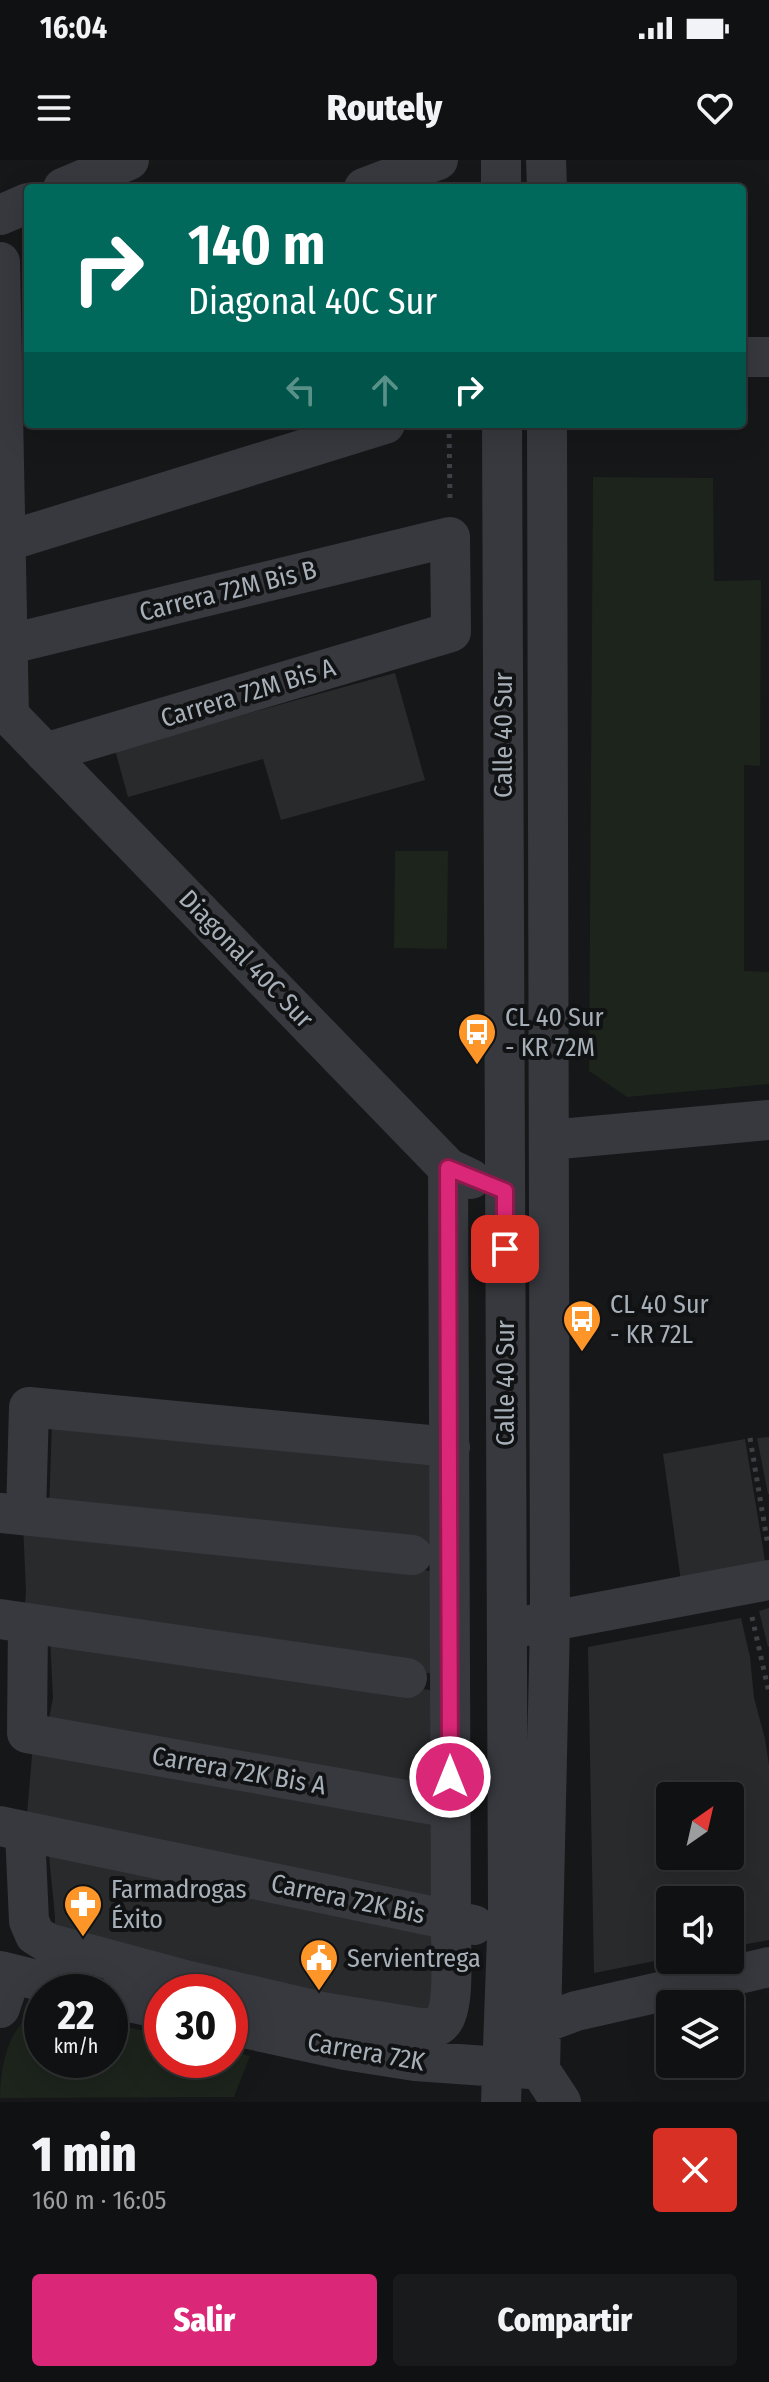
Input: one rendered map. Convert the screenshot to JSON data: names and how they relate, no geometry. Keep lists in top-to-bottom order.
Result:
{
  "streets": {
    "street": [
      "Carrera 72M Bis B",
      "Carrera 72M Bis A",
      "Calle 40 Sur",
      "Diagonal 40C Sur",
      "Carrera 72K Bis A",
      "Carrera 72K Bis",
      "Carrera 72K"
    ]
  },
  "crossings": [
    ["Carrera 72M Bis B", "Carrera 72M Bis A"],
    ["Carrera 72M Bis A", "Diagonal 40C Sur"],
    ["Calle 40 Sur", "Diagonal 40C Sur"],
    ["Calle 40 Sur", "Carrera 72K Bis"],
    ["Calle 40 Sur", "Carrera 72K"],
    ["Carrera 72K Bis", "Carrera 72K"]
  ],
  "places": {
    "bus stop": ["CL 40 Sur - KR 72M", "CL 40 Sur - KR 72L"],
    "pharmacy": ["Farmadrogas Éxito"],
    "public building": ["Servientrega"]
  },
  "north": "top right",
  "page": {
    "status": "16:04",
    "header": "Routely",
    "turn": ["140 m", "Diagonal 40C Sur"],
    "speed": "22 km/h",
    "limit": "30",
    "heading": ["1 min", "160 m · 16:05"],
    "buttons": ["Salir", "Compartir"]
  }
}
